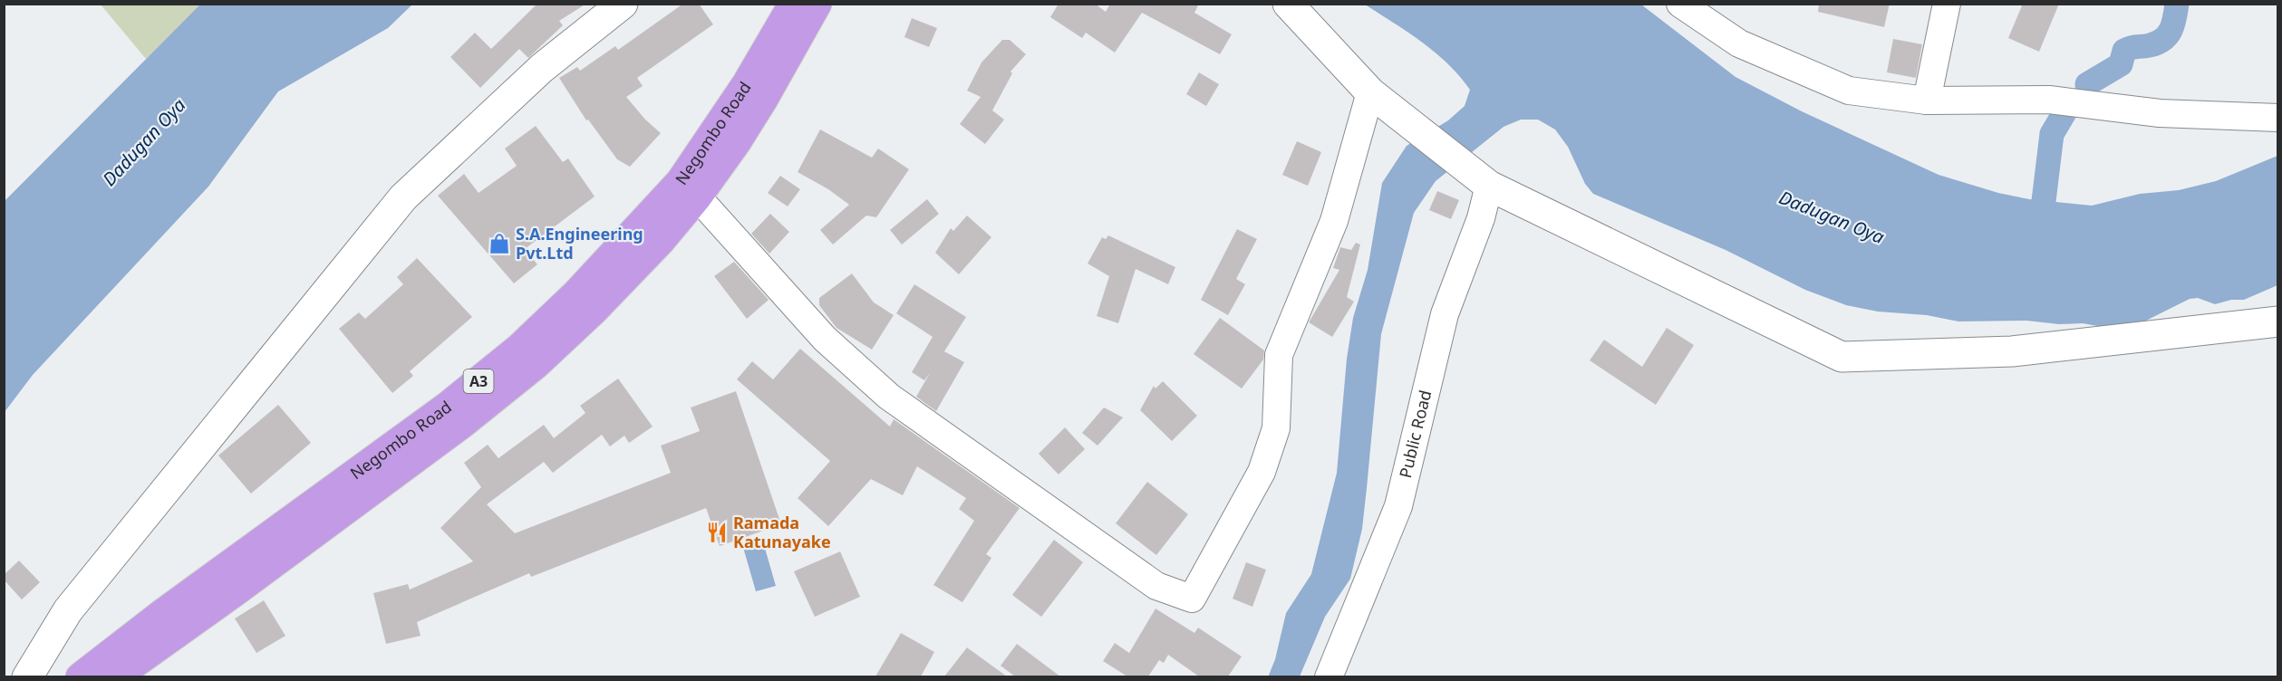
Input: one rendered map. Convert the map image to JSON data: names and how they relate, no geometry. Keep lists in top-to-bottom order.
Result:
{
  "streets": {
    "highway": ["Negombo Road", "A3"],
    "street": ["Public Road"]
  },
  "water": ["Dadugan Oya"],
  "places": {
    "shop": ["S.A.Engineering Pvt.Ltd"],
    "restaurant": ["Ramada Katunayake"]
  }
}
